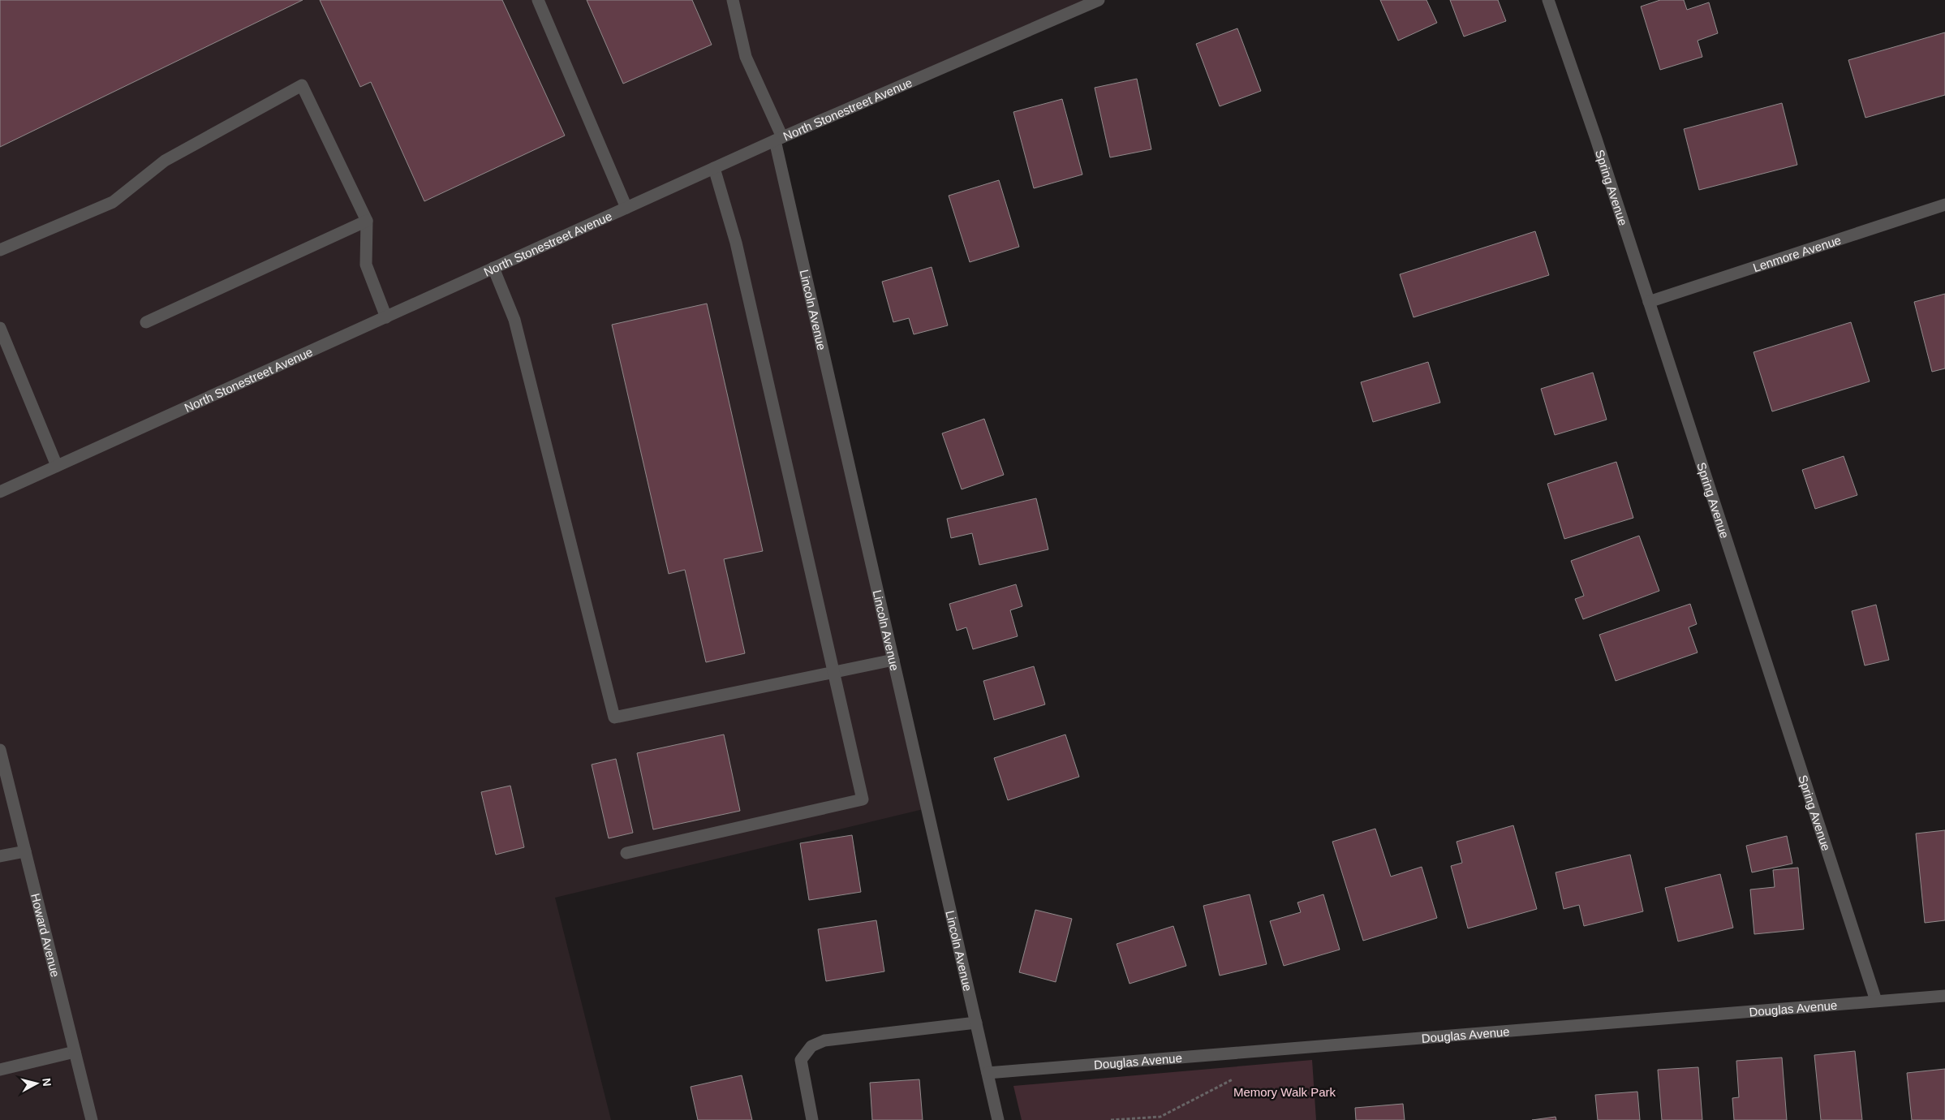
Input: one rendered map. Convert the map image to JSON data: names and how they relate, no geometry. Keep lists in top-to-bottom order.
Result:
{
  "streets": {
    "street": [
      "North Stonestreet Avenue",
      "Spring Avenue",
      "Lenmore Avenue",
      "Lincoln Avenue",
      "Howard Avenue",
      "Douglas Avenue"
    ]
  },
  "crossings": [
    ["North Stonestreet Avenue", "Lincoln Avenue"],
    ["Spring Avenue", "Lenmore Avenue"],
    ["Spring Avenue", "Douglas Avenue"],
    ["Lincoln Avenue", "Douglas Avenue"]
  ],
  "parks": ["Memory Walk Park"],
  "north": "right"
}
